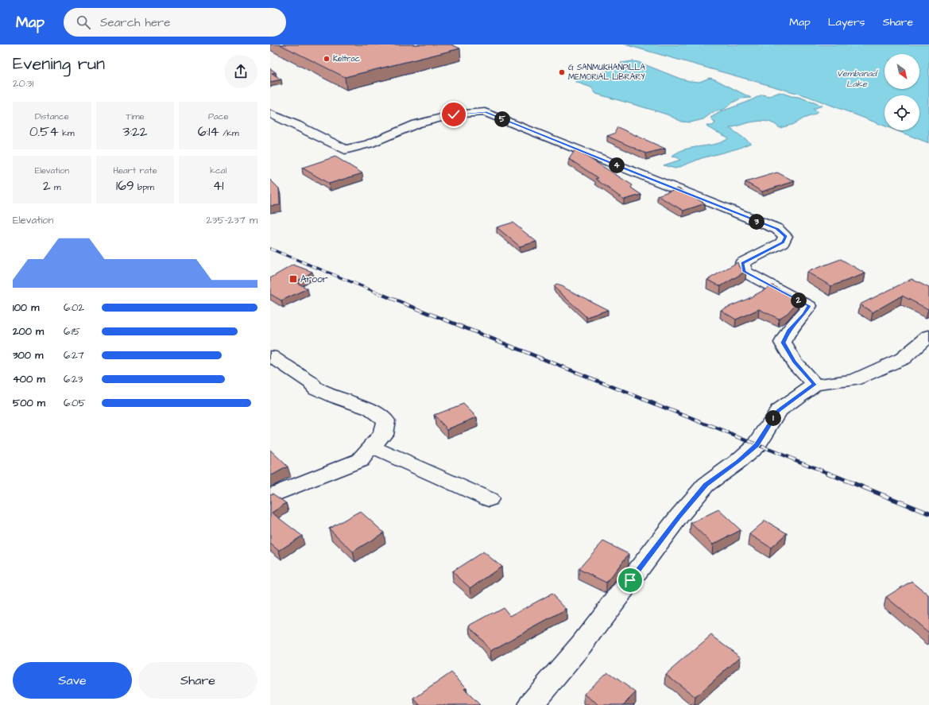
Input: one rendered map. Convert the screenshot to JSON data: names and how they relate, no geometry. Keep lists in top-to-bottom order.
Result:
{
  "water": ["Vembanad Lake"],
  "places": {
    "other": ["Keltrac", "G SANMUKHANPILLA MEMORIAL LIBRARY"],
    "transit": ["Aroor"]
  },
  "north": "bottom right",
  "page": {
    "header": "Map",
    "search": "Search here",
    "nav": ["Map", "Layers", "Share"],
    "heading": ["Evening run", "20:31"],
    "stats": [
      ["Distance", "0.54 km"],
      ["Time", "3:22"],
      ["Pace", "6:14 /km"],
      ["Elevation", "2 m"],
      ["Heart rate", "169 bpm"],
      ["kcal", "41"]
    ],
    "pins": [
      "5",
      "4",
      "3",
      "2",
      "1"
    ],
    "chart": ["Elevation", "235–237 m"],
    "list": [
      {
        "name": "100 m",
        "note": "6:02"
      },
      {
        "name": "200 m",
        "note": "6:15"
      },
      {
        "name": "300 m",
        "note": "6:27"
      },
      {
        "name": "400 m",
        "note": "6:23"
      },
      {
        "name": "500 m",
        "note": "6:05"
      }
    ],
    "buttons": ["Save", "Share"]
  }
}
